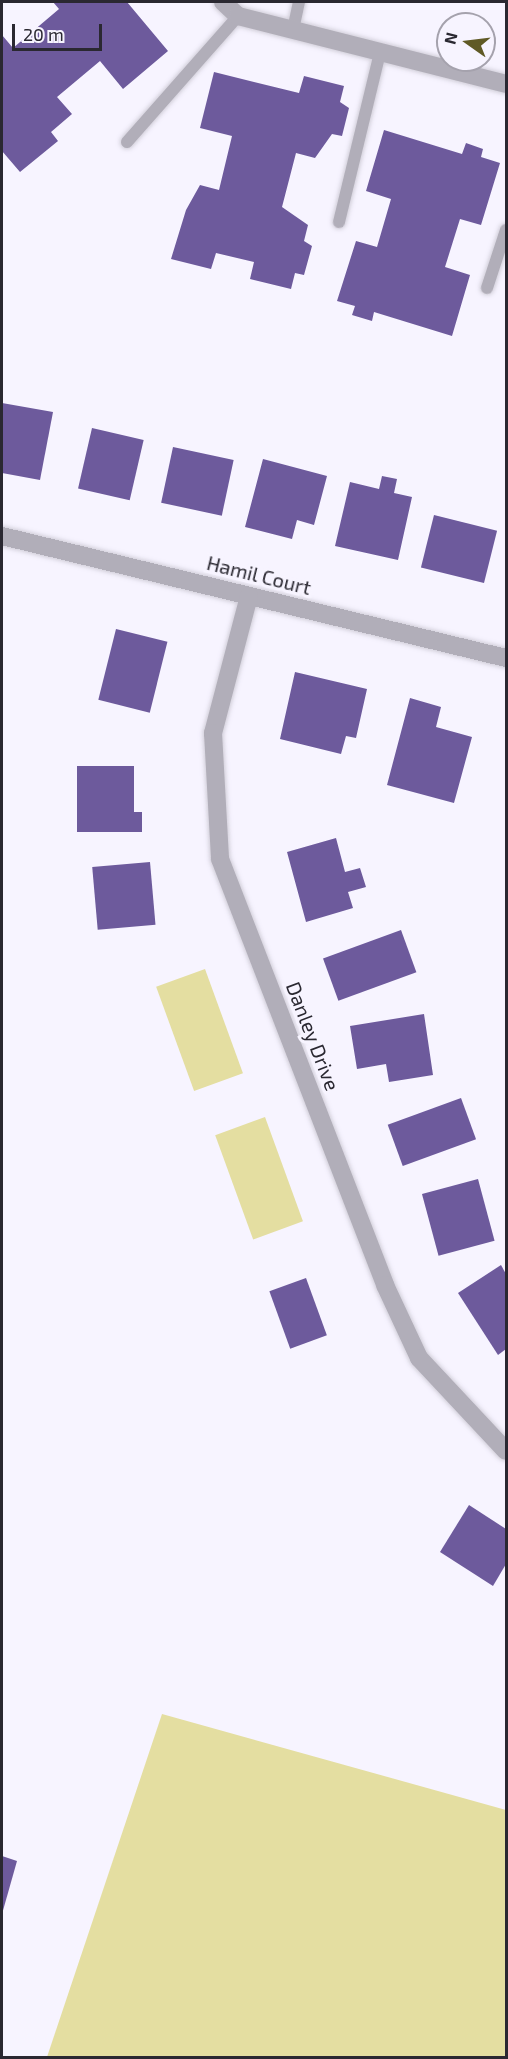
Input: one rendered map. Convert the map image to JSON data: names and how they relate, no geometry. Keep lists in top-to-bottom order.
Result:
{
  "streets": {
    "street": ["Hamil Court", "Danley Drive"]
  },
  "crossings": [
    ["Hamil Court", "Danley Drive"]
  ],
  "scale_bar": "20 m",
  "north": "left"
}
